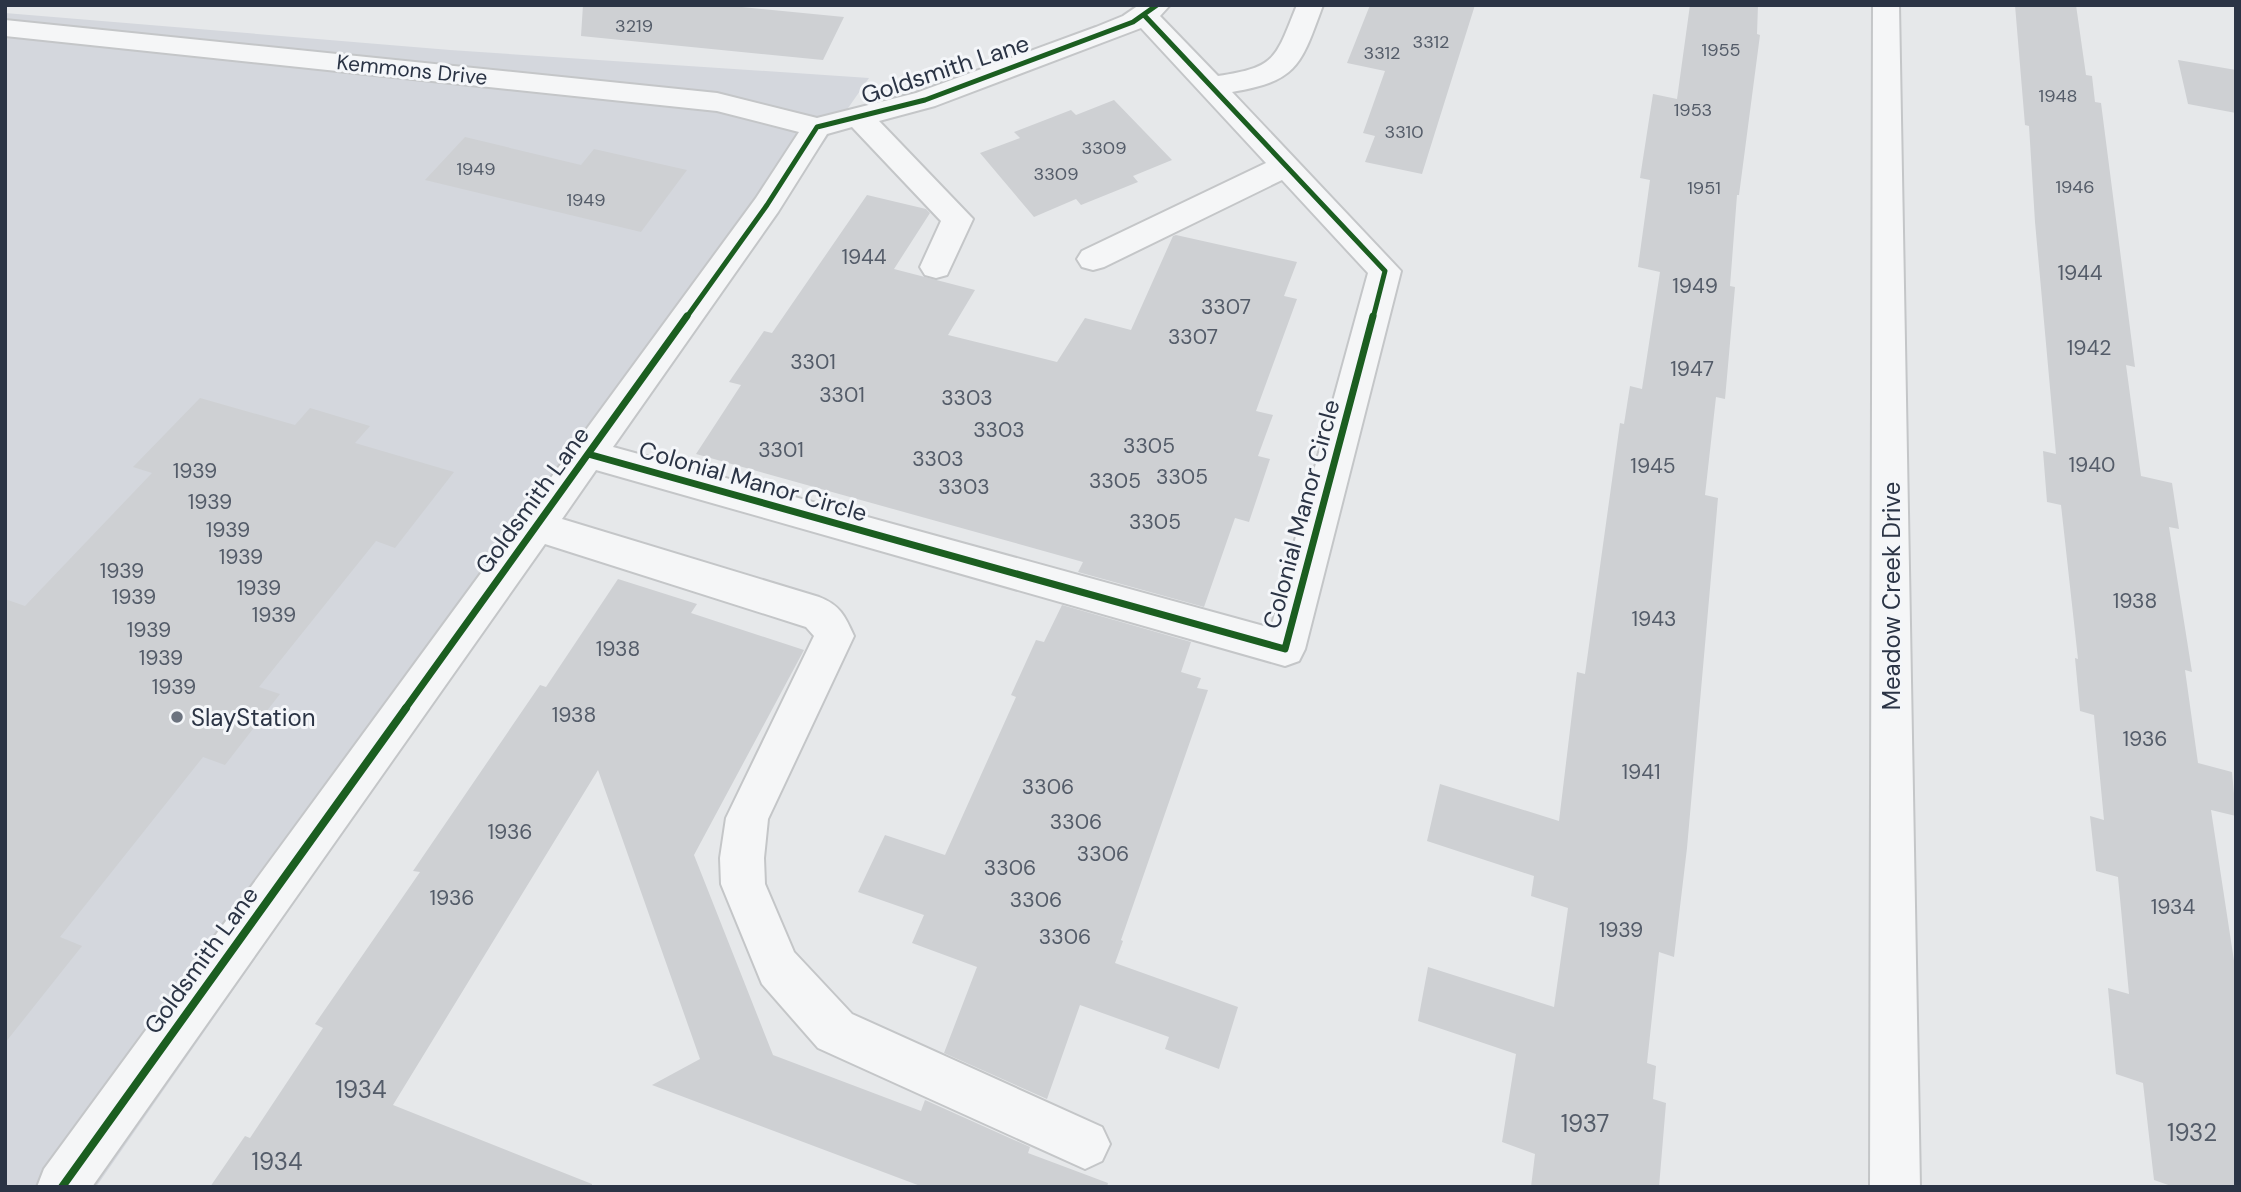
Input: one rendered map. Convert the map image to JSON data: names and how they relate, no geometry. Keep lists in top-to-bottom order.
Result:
{
  "streets": {
    "street": [
      "Goldsmith Lane",
      "Kemmons Drive",
      "Colonial Manor Circle",
      "Meadow Creek Drive"
    ]
  },
  "crossings": [
    ["Goldsmith Lane", "Kemmons Drive"],
    ["Goldsmith Lane", "Colonial Manor Circle"]
  ],
  "places": ["SlayStation"],
  "house_numbers": [
    "3219",
    "3312",
    "1955",
    "3312",
    "1948",
    "1953",
    "3310",
    "3309",
    "1949",
    "3309",
    "1946",
    "1951",
    "1949",
    "1944",
    "1944",
    "1949",
    "3307",
    "3307",
    "1942",
    "3301",
    "1947",
    "3301",
    "3303",
    "3303",
    "3305",
    "3301",
    "3303",
    "1940",
    "1945",
    "1939",
    "3305",
    "3305",
    "3303",
    "1939",
    "3305",
    "1939",
    "1939",
    "1939",
    "1939",
    "1939",
    "1938",
    "1939",
    "1943",
    "1939",
    "1938",
    "1939",
    "1939",
    "1938",
    "1936",
    "1941",
    "3306",
    "3306",
    "1936",
    "3306",
    "3306",
    "1936",
    "3306",
    "1934",
    "1939",
    "3306",
    "1934",
    "1937",
    "1932",
    "1934"
  ]
}
